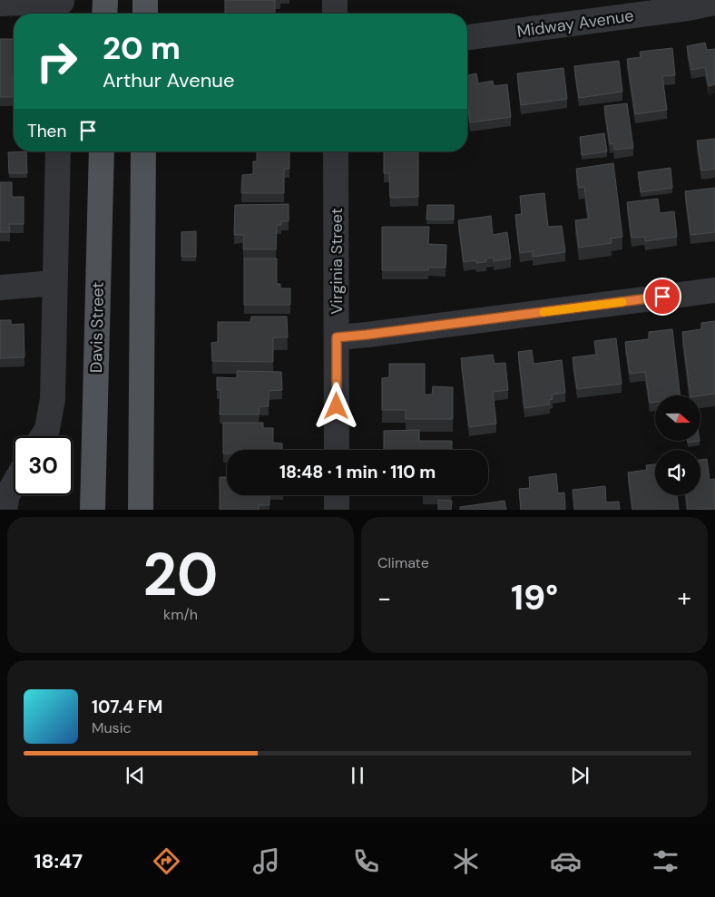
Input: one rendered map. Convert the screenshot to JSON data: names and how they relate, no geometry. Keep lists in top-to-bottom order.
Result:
{
  "streets": {
    "main road": ["Davis Street"],
    "street": ["Midway Avenue", "Virginia Street"]
  },
  "north": "right",
  "page": {
    "turn": ["20 m", "Arthur Avenue"],
    "then": "Then",
    "limit": "30",
    "trip": "18:48 · 1 min · 110 m",
    "tile": [
      ["20", "km/h"],
      "Climate"
    ],
    "heat": ["−", "19°", "+"],
    "song": ["107.4 FM", "Music"],
    "tabs": "18:47"
  }
}
